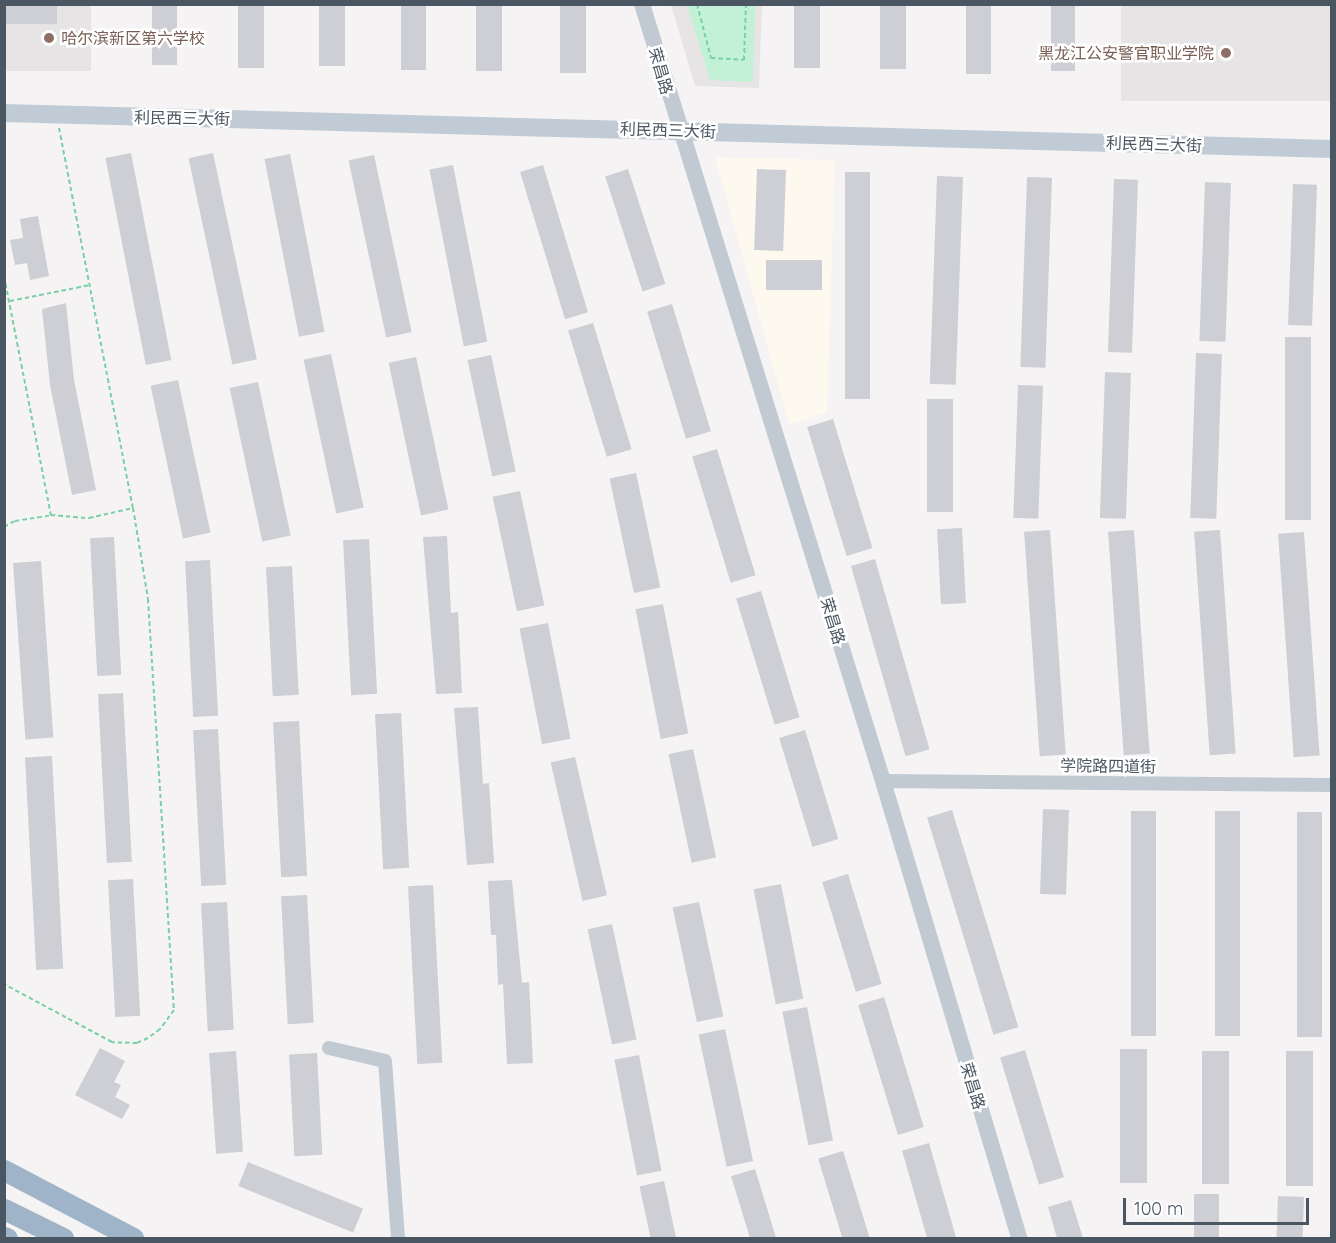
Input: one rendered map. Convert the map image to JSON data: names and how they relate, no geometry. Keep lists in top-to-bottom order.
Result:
{
  "streets": {
    "main road": ["利民西三大街"],
    "street": ["荣昌路", "学院路四道街"]
  },
  "crossings": [
    ["荣昌路", "利民西三大街"],
    ["荣昌路", "学院路四道街"]
  ],
  "places": ["哈尔滨新区第六学校", "黑龙江公安警官职业学院"],
  "scale_bar": "100 m"
}
